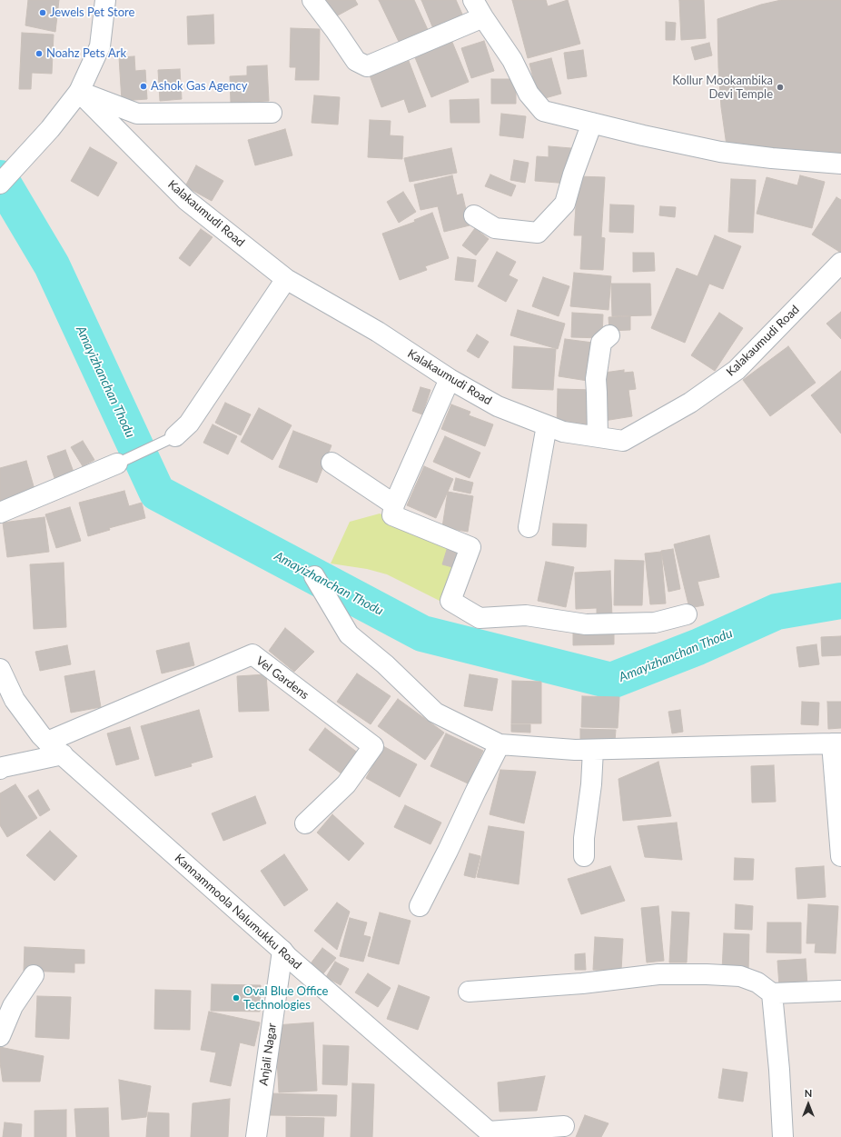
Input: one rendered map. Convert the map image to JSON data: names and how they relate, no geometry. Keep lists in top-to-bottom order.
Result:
{
  "streets": {
    "street": [
      "Kalakaumudi Road",
      "Vel Gardens",
      "Kannammoola Nalumukku Road",
      "Anjali Nagar"
    ]
  },
  "crossings": [
    ["Vel Gardens", "Kannammoola Nalumukku Road"],
    ["Kannammoola Nalumukku Road", "Anjali Nagar"]
  ],
  "water": ["Amayizhanchan Thodu"],
  "places": [
    "Jewels Pet Store",
    "Noahz Pets Ark",
    "Ashok Gas Agency",
    "Kollur Mookambika Devi Temple",
    "Oval Blue Office Technologies"
  ],
  "north": "top"
}
